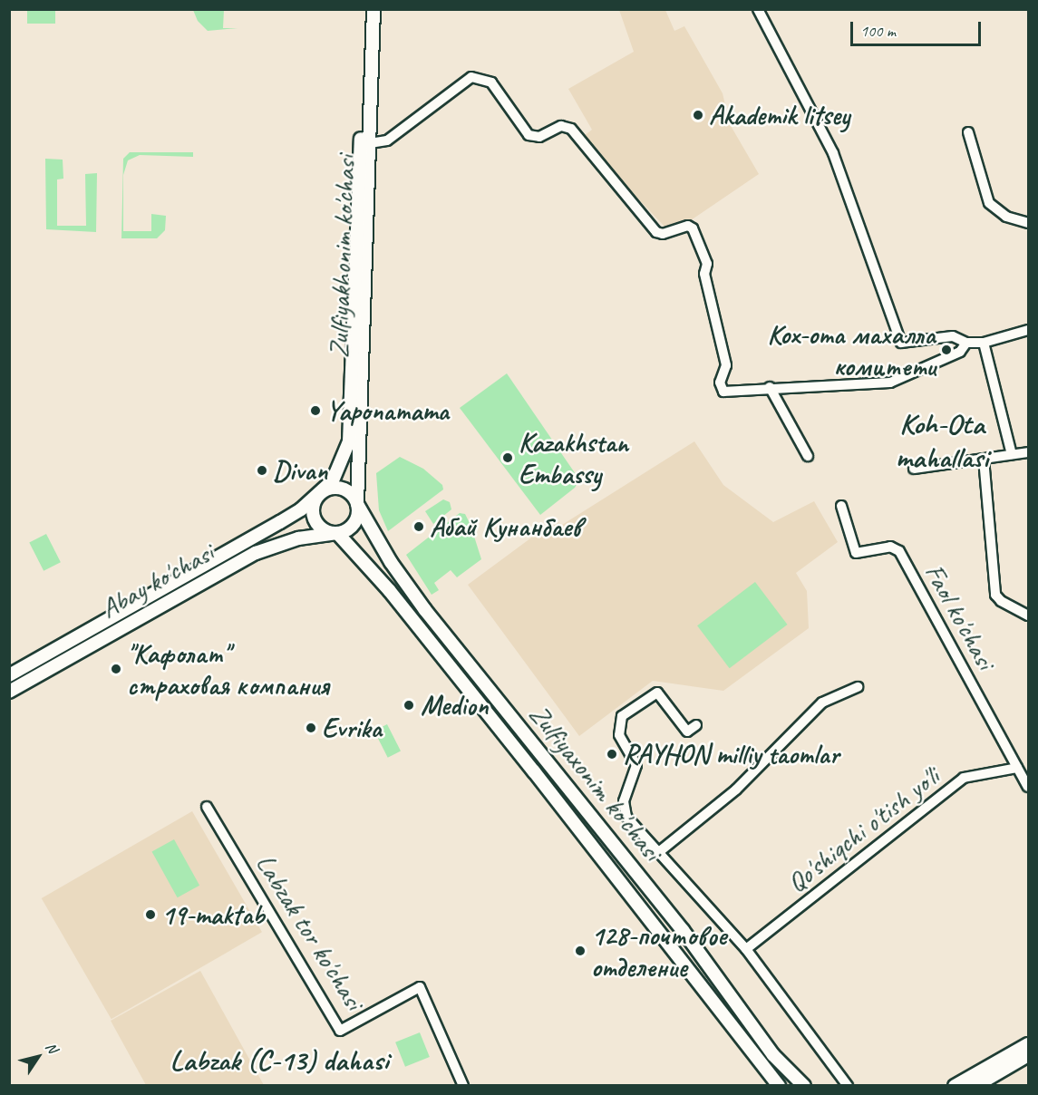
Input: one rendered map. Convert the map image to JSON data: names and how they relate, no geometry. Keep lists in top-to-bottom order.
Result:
{
  "streets": {
    "main road": ["Zulfiyakhonim ko'chasi", "Abay ko'chasi", "Zulfiyaxonim ko'chasi"],
    "street": ["Faol ko'chasi", "Qo'shiqchi o'tish yo'li", "Labzak tor ko'chasi"]
  },
  "crossings": [
    ["Zulfiyakhonim ko'chasi", "Abay ko'chasi"],
    ["Zulfiyakhonim ko'chasi", "Zulfiyaxonim ko'chasi"],
    ["Abay ko'chasi", "Zulfiyaxonim ko'chasi"],
    ["Faol ko'chasi", "Qo'shiqchi o'tish yo'li"]
  ],
  "districts": ["Koh-Ota mahallasi", "Labzak (C-13) dahasi"],
  "places": [
    "Akademik litsey",
    "Кох-ота махалла комитети",
    "Yaponamama",
    "Kazakhstan Embassy",
    "Divan",
    "Абай Кунанбаев",
    "\"Кафолат\" страховая компания",
    "Medion",
    "Evrika",
    "RAYHON milliy taomlar",
    "19-maktab",
    "128-почтовое отделение"
  ],
  "scale_bar": "100 m",
  "north": "top right"
}
